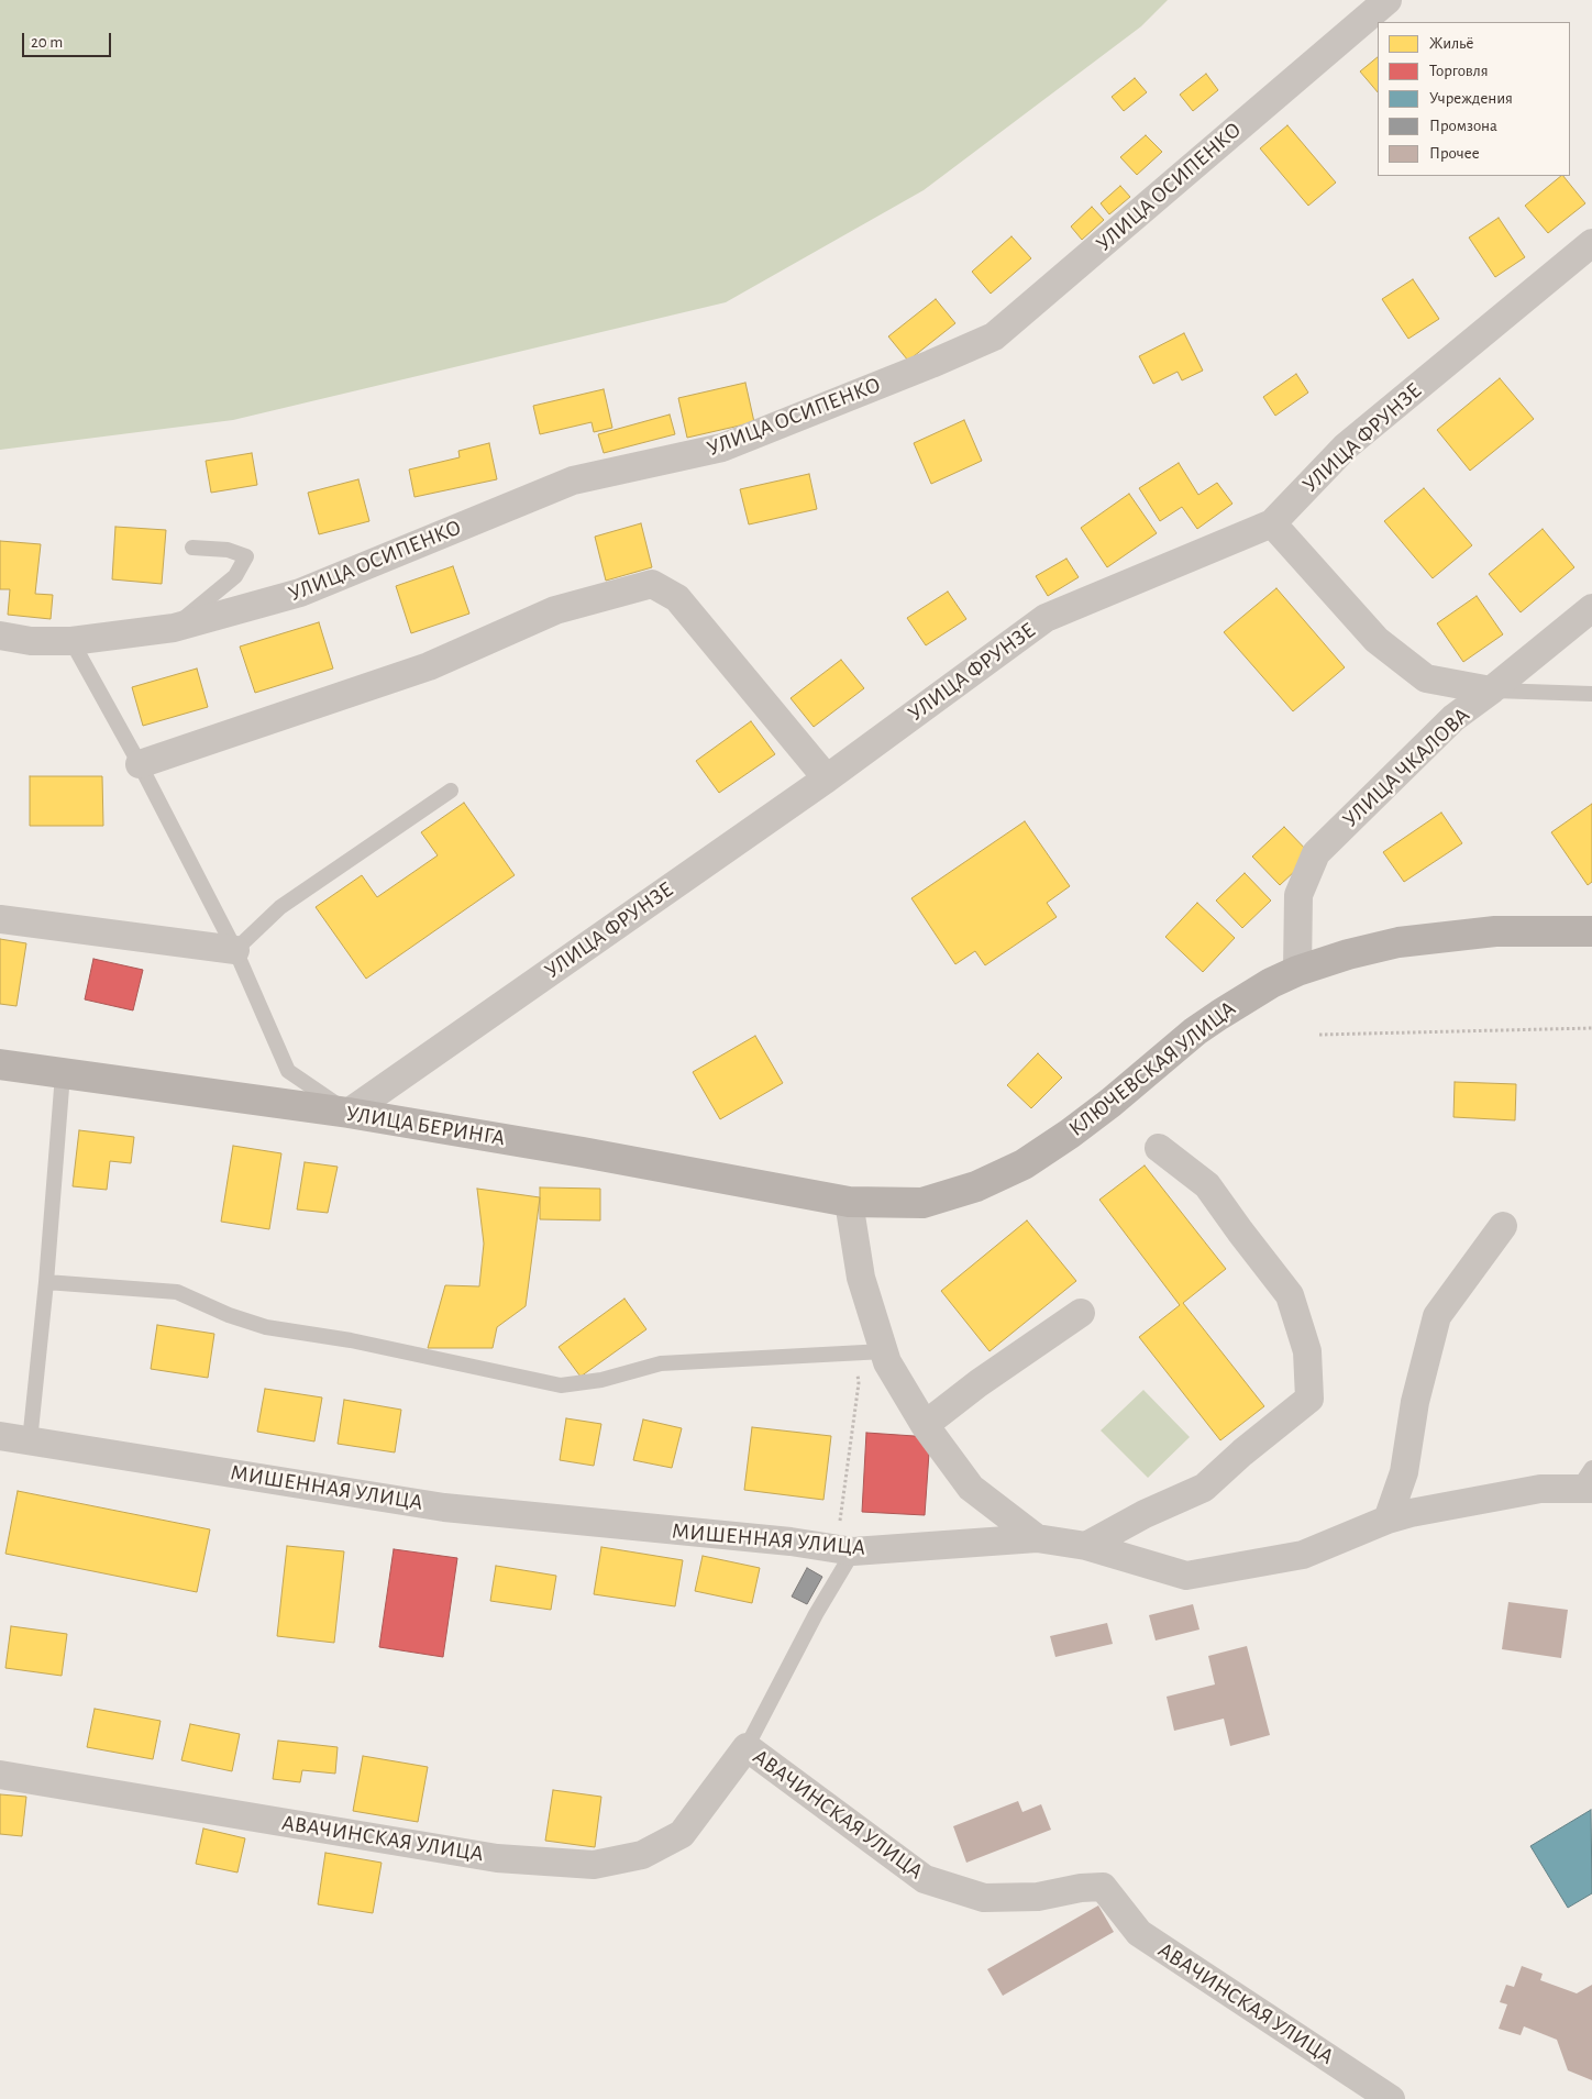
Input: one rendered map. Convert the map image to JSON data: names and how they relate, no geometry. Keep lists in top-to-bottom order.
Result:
{
  "streets": {
    "main road": ["КЛЮЧЕВСКАЯ УЛИЦА", "УЛИЦА БЕРИНГА"],
    "street": [
      "УЛИЦА ОСИПЕНКО",
      "УЛИЦА ФРУНЗЕ",
      "УЛИЦА ЧКАЛОВА",
      "МИШЕННАЯ УЛИЦА",
      "АВАЧИНСКАЯ УЛИЦА"
    ]
  },
  "crossings": [
    ["УЛИЦА ФРУНЗЕ", "УЛИЦА БЕРИНГА"],
    ["УЛИЦА ЧКАЛОВА", "КЛЮЧЕВСКАЯ УЛИЦА"],
    ["КЛЮЧЕВСКАЯ УЛИЦА", "УЛИЦА БЕРИНГА"]
  ],
  "legend": [
    "Жильё",
    "Торговля",
    "Учреждения",
    "Промзона",
    "Прочее"
  ],
  "scale_bar": "20 m"
}
